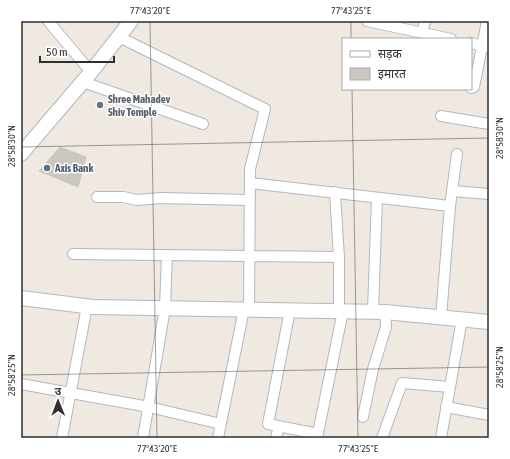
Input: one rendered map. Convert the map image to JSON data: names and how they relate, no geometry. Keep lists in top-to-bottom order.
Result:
{
  "places": ["Shree Mahadev Shiv Temple", "Axis Bank"],
  "legend": ["सड़क", "इमारत"],
  "scale_bar": "50 m",
  "north": "top",
  "coordinates": [
    "77°43'20\"E",
    "77°43'25\"E",
    "28°58'30\"N",
    "28°58'25\"N"
  ]
}
